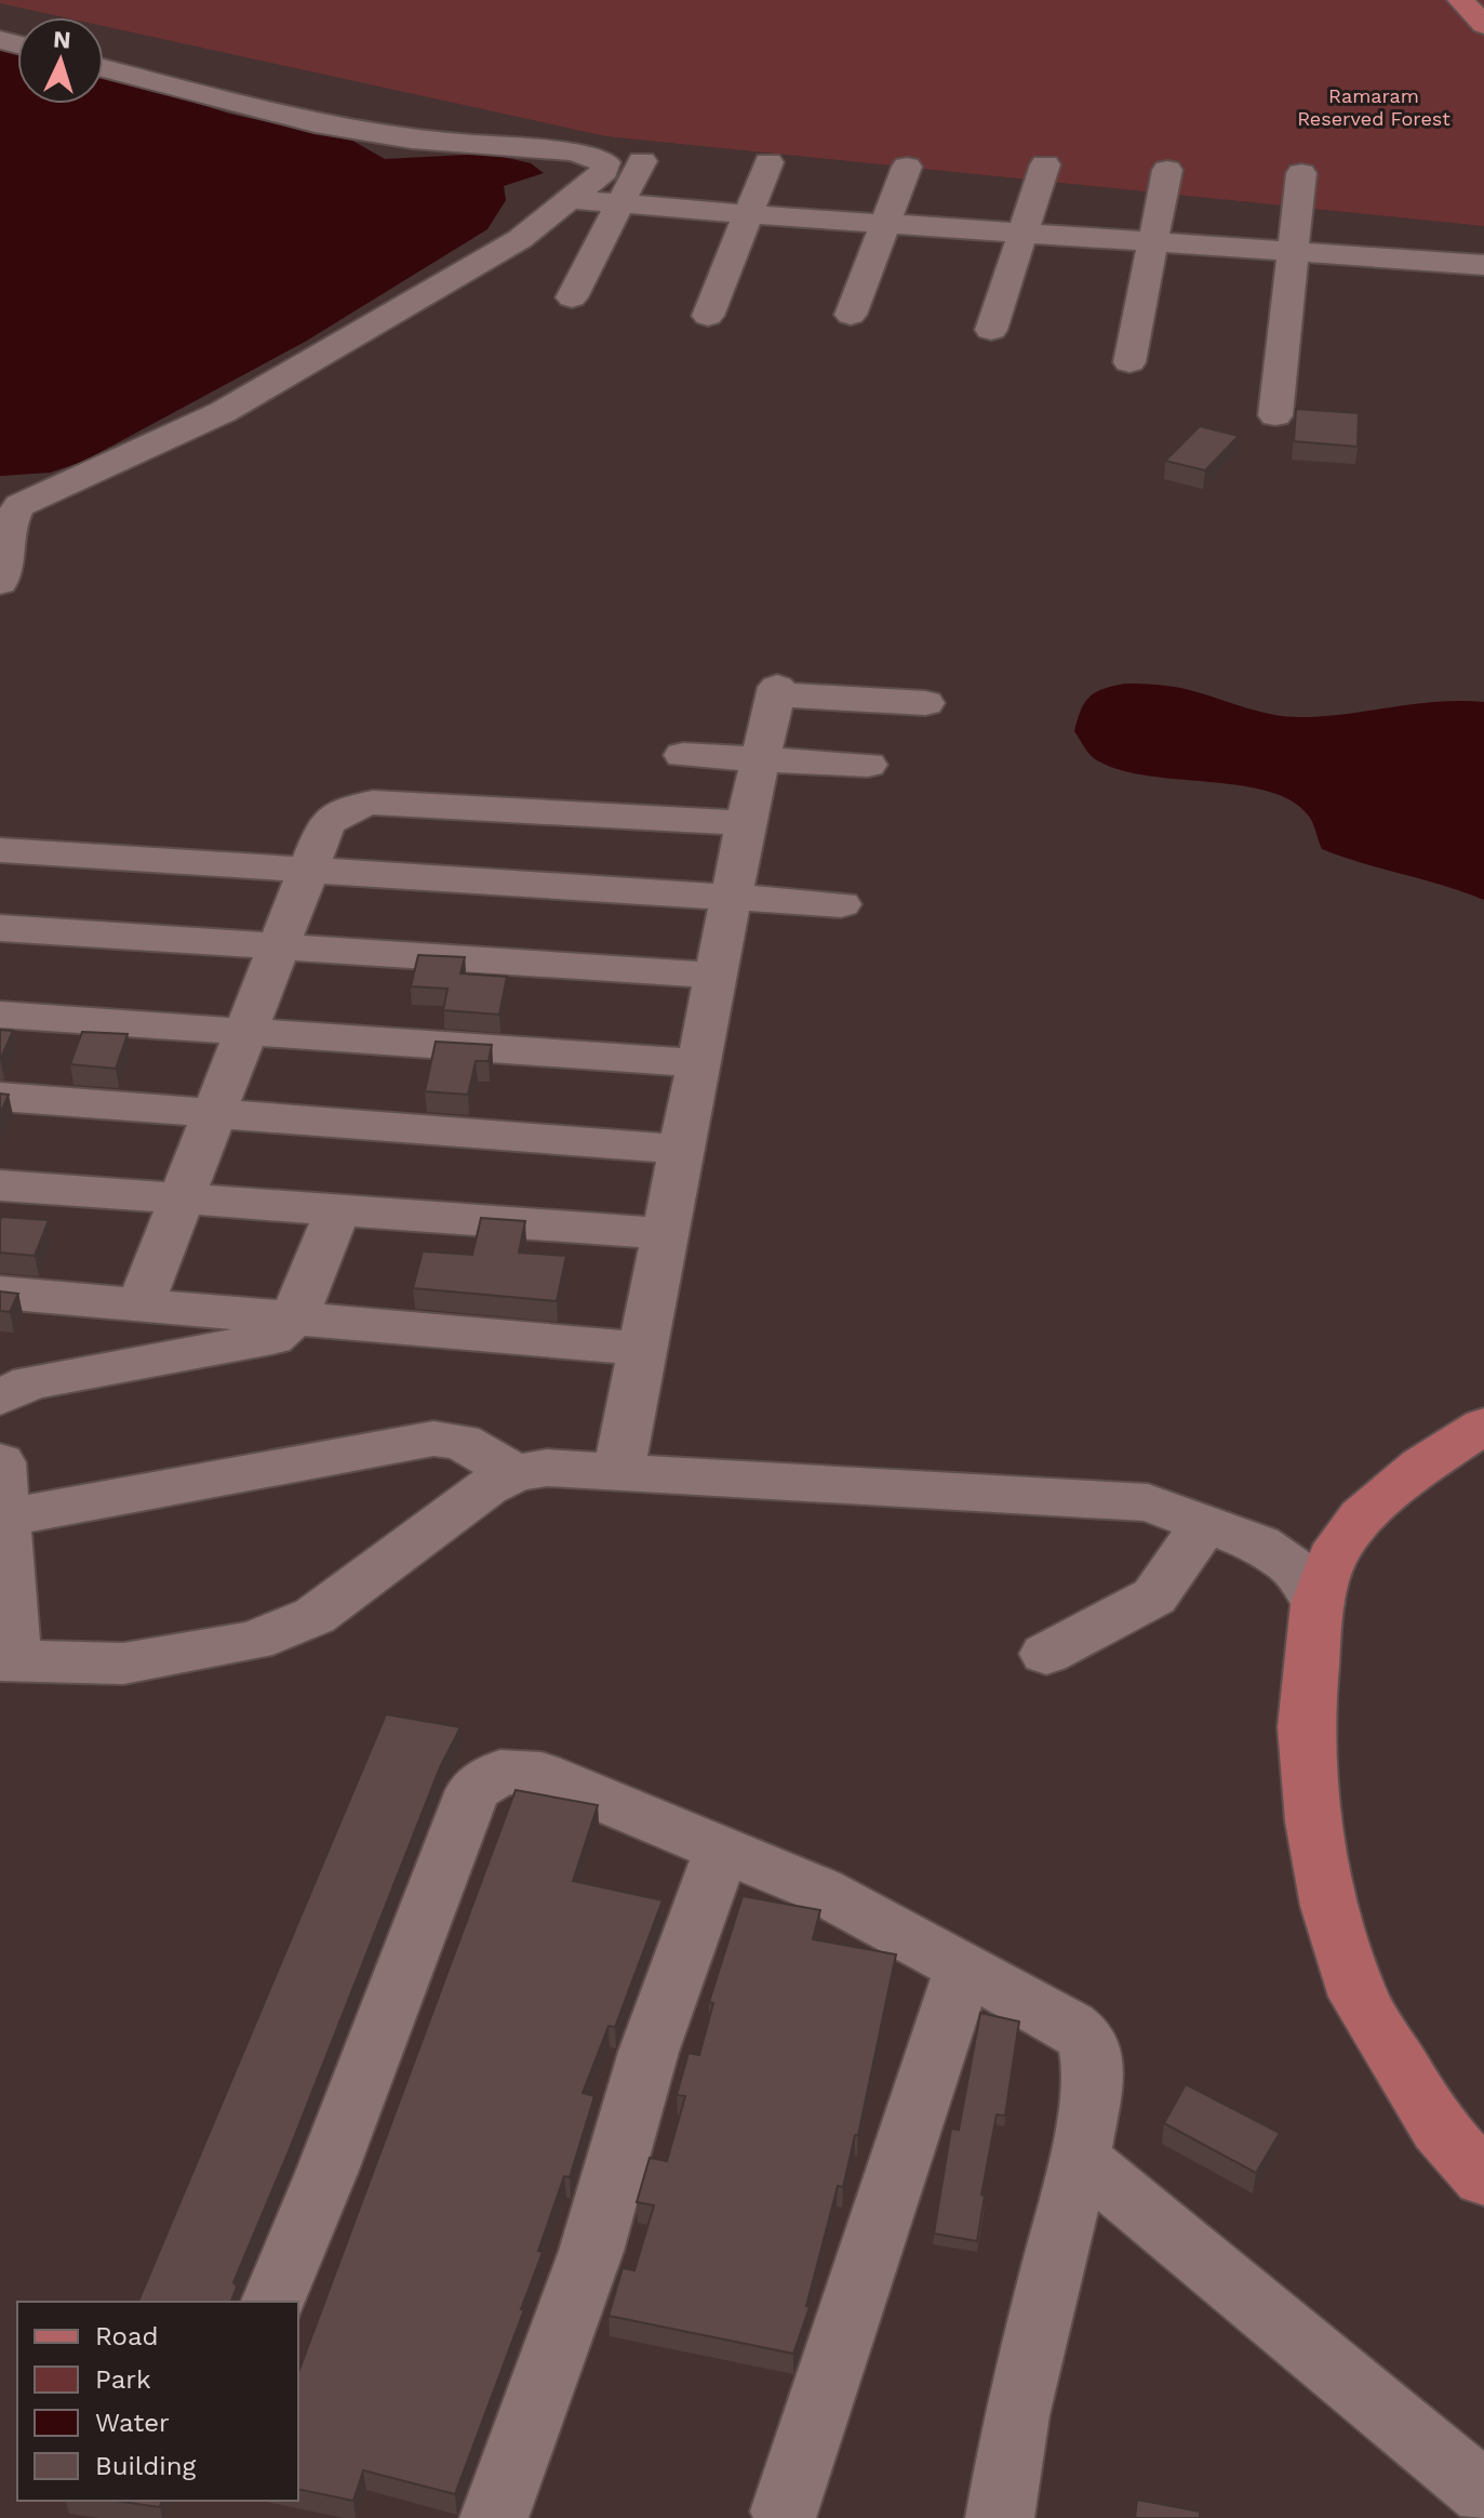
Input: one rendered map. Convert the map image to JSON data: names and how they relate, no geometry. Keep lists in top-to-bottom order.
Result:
{
  "parks": ["Ramaram Reserved Forest"],
  "legend": [
    "Road",
    "Park",
    "Water",
    "Building"
  ],
  "north": "top"
}
